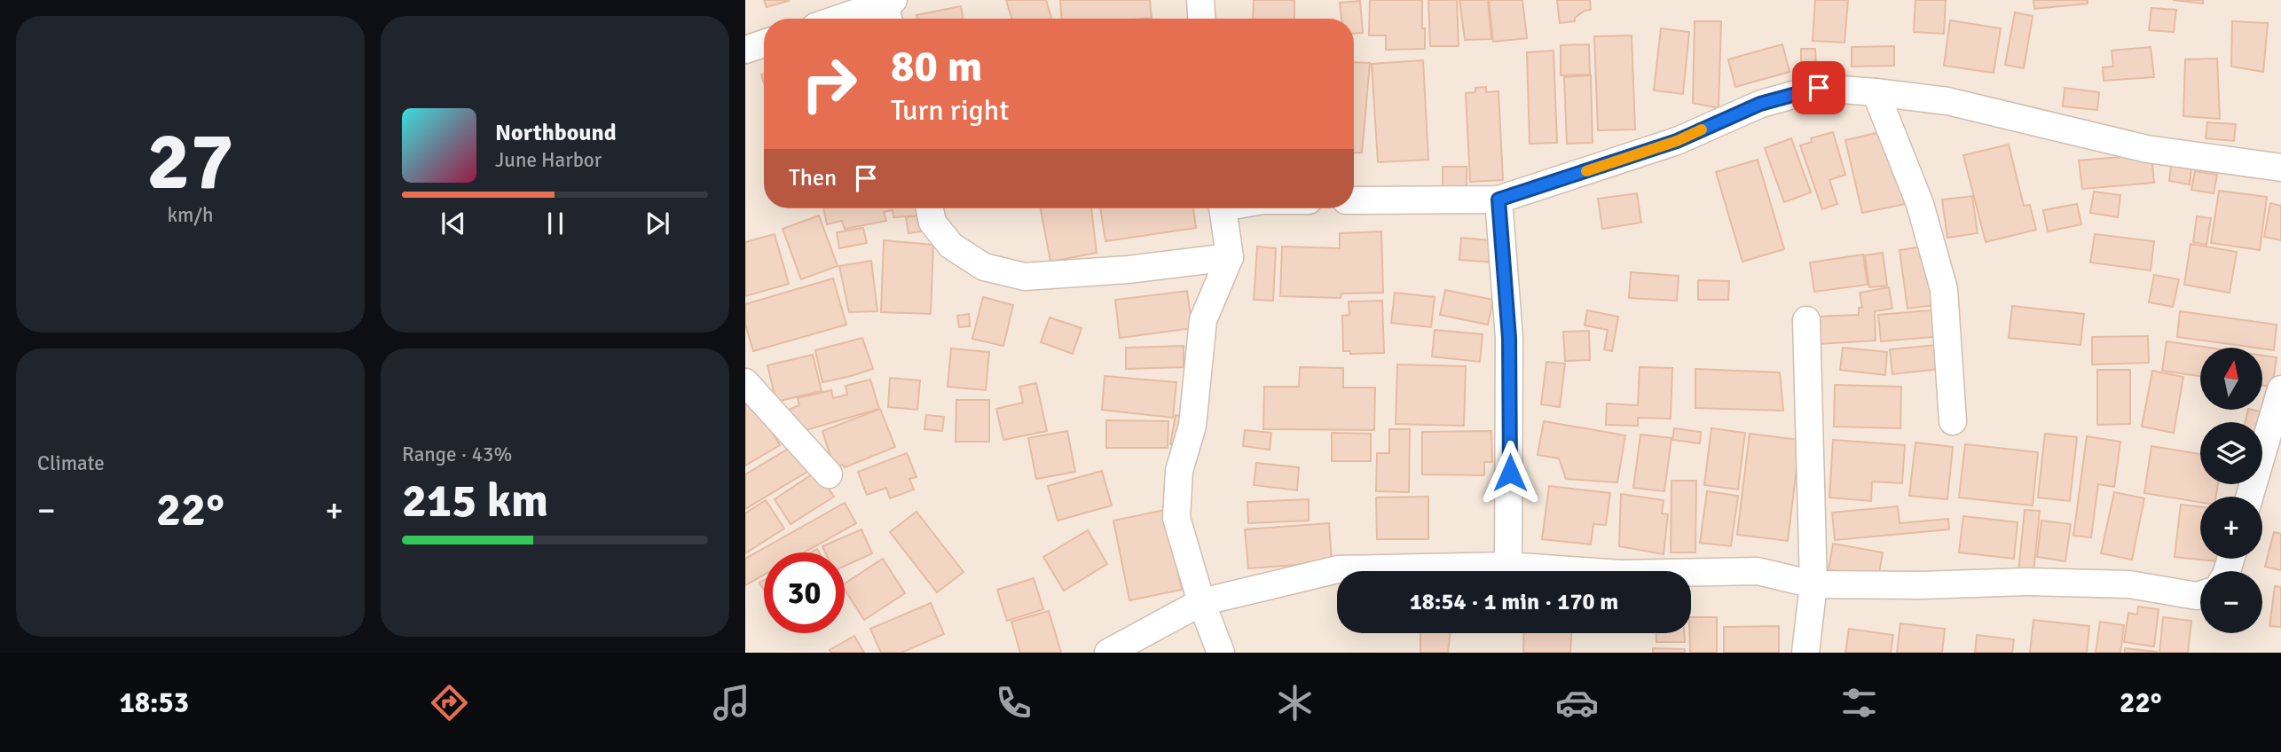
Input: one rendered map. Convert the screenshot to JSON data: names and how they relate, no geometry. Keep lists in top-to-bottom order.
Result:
{
  "north": "top",
  "page": {
    "tile": [
      ["27", "km/h"],
      "Climate",
      ["Range · 43%", "215 km"]
    ],
    "turn": ["80 m", "Turn right"],
    "song": ["Northbound", "June Harbor"],
    "then": "Then",
    "map_buttons": ["+", "−"],
    "heat": ["−", "22°", "+"],
    "limit": "30",
    "trip": "18:54 · 1 min · 170 m",
    "tabs": ["18:53", "22°"]
  }
}
